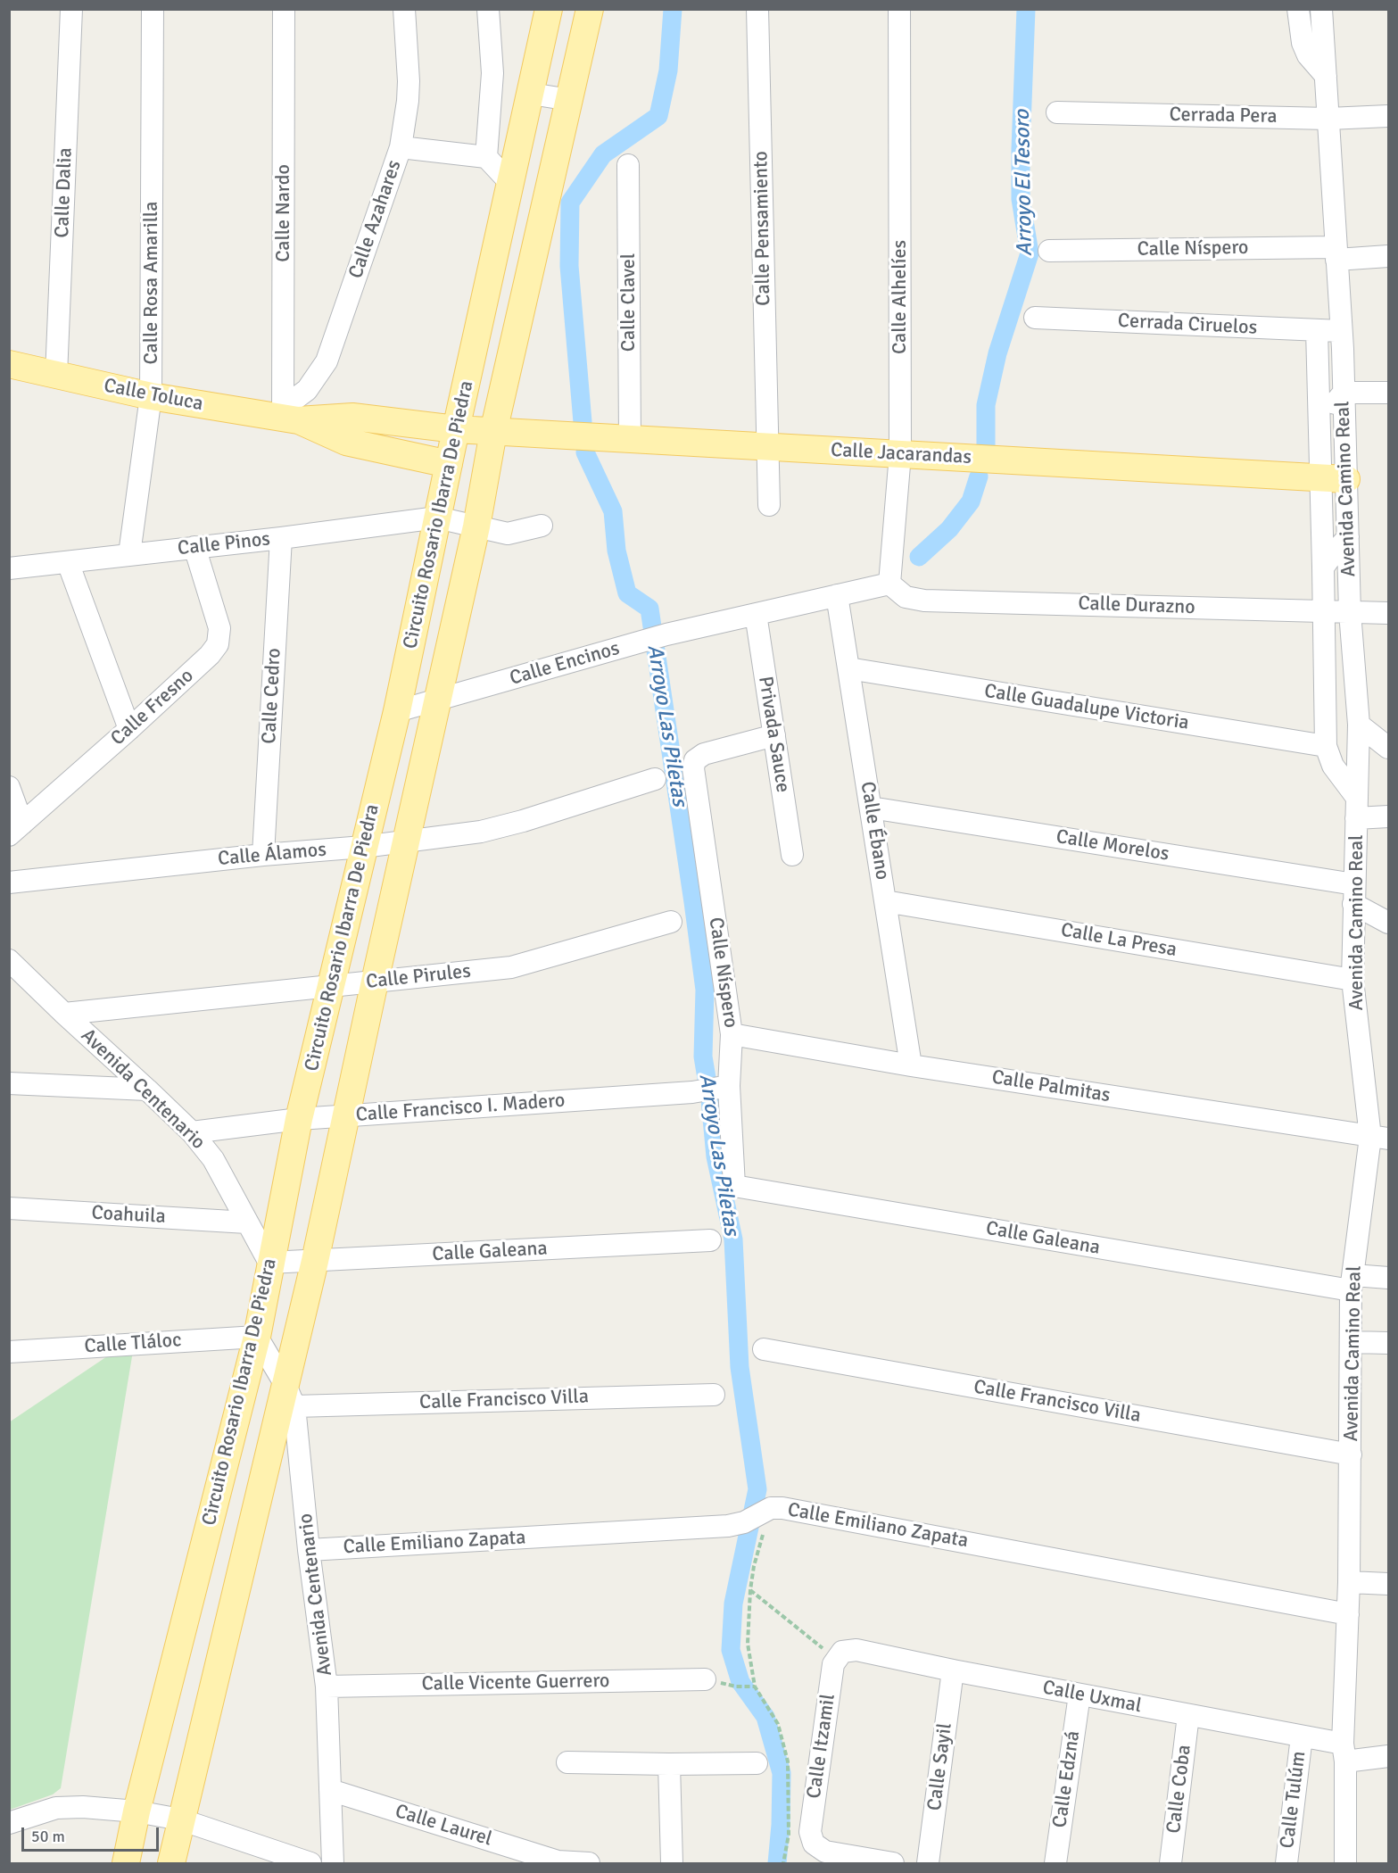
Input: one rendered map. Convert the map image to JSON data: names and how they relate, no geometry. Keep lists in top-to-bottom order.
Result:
{
  "streets": {
    "main road": ["Calle Toluca", "Calle Jacarandas", "Circuito Rosario Ibarra De Piedra"],
    "street": [
      "Cerrada Pera",
      "Calle Dalia",
      "Calle Nardo",
      "Calle Azahares",
      "Calle Pensamiento",
      "Calle Níspero",
      "Calle Rosa Amarilla",
      "Calle Alhelíes",
      "Calle Clavel",
      "Cerrada Ciruelos",
      "Avenida Camino Real",
      "Calle Pinos",
      "Calle Durazno",
      "Calle Encinos",
      "Calle Cedro",
      "Calle Fresno",
      "Calle Guadalupe Victoria",
      "Privada Sauce",
      "Calle Ébano",
      "Calle Morelos",
      "Calle Álamos",
      "Calle La Presa",
      "Calle Pirules",
      "Calle Palmitas",
      "Avenida Centenario",
      "Calle Francisco I. Madero",
      "Coahuila",
      "Calle Galeana",
      "Calle Tláloc",
      "Calle Francisco Villa",
      "Calle Emiliano Zapata",
      "Calle Vicente Guerrero",
      "Calle Uxmal",
      "Calle Itzamil",
      "Calle Sayil",
      "Calle Edzná",
      "Calle Coba",
      "Calle Tulúm",
      "Calle Laurel"
    ]
  },
  "crossings": [
    ["Cerrada Pera", "Avenida Camino Real"],
    ["Calle Dalia", "Calle Toluca"],
    ["Calle Nardo", "Calle Azahares"],
    ["Calle Nardo", "Calle Toluca"],
    ["Calle Azahares", "Calle Toluca"],
    ["Calle Pensamiento", "Calle Jacarandas"],
    ["Calle Níspero", "Avenida Camino Real"],
    ["Calle Níspero", "Privada Sauce"],
    ["Calle Níspero", "Calle Palmitas"],
    ["Calle Níspero", "Calle Francisco I. Madero"],
    ["Calle Níspero", "Calle Galeana"],
    ["Calle Rosa Amarilla", "Calle Toluca"],
    ["Calle Rosa Amarilla", "Calle Pinos"],
    ["Calle Alhelíes", "Calle Jacarandas"],
    ["Calle Alhelíes", "Calle Durazno"],
    ["Calle Alhelíes", "Calle Encinos"],
    ["Calle Clavel", "Calle Jacarandas"],
    ["Cerrada Ciruelos", "Avenida Camino Real"],
    ["Calle Toluca", "Calle Jacarandas"],
    ["Calle Toluca", "Circuito Rosario Ibarra De Piedra"],
    ["Calle Jacarandas", "Avenida Camino Real"],
    ["Calle Jacarandas", "Circuito Rosario Ibarra De Piedra"],
    ["Avenida Camino Real", "Calle Durazno"],
    ["Avenida Camino Real", "Calle Morelos"],
    ["Avenida Camino Real", "Calle La Presa"],
    ["Avenida Camino Real", "Calle Palmitas"],
    ["Avenida Camino Real", "Calle Galeana"],
    ["Avenida Camino Real", "Calle Francisco Villa"],
    ["Avenida Camino Real", "Calle Emiliano Zapata"],
    ["Avenida Camino Real", "Calle Uxmal"],
    ["Circuito Rosario Ibarra De Piedra", "Calle Pinos"],
    ["Circuito Rosario Ibarra De Piedra", "Calle Encinos"],
    ["Circuito Rosario Ibarra De Piedra", "Calle Álamos"],
    ["Circuito Rosario Ibarra De Piedra", "Calle Pirules"],
    ["Circuito Rosario Ibarra De Piedra", "Avenida Centenario"],
    ["Circuito Rosario Ibarra De Piedra", "Calle Francisco I. Madero"],
    ["Circuito Rosario Ibarra De Piedra", "Calle Galeana"],
    ["Circuito Rosario Ibarra De Piedra", "Calle Tláloc"],
    ["Calle Pinos", "Calle Cedro"],
    ["Calle Pinos", "Calle Fresno"],
    ["Calle Durazno", "Calle Encinos"],
    ["Calle Encinos", "Privada Sauce"],
    ["Calle Encinos", "Calle Ébano"],
    ["Calle Cedro", "Calle Álamos"],
    ["Calle Guadalupe Victoria", "Calle Ébano"],
    ["Calle Ébano", "Calle Morelos"],
    ["Calle Ébano", "Calle La Presa"],
    ["Calle Ébano", "Calle Palmitas"],
    ["Calle Pirules", "Avenida Centenario"],
    ["Avenida Centenario", "Calle Francisco I. Madero"],
    ["Avenida Centenario", "Coahuila"],
    ["Avenida Centenario", "Calle Galeana"],
    ["Avenida Centenario", "Calle Tláloc"],
    ["Avenida Centenario", "Calle Francisco Villa"],
    ["Avenida Centenario", "Calle Emiliano Zapata"],
    ["Avenida Centenario", "Calle Vicente Guerrero"],
    ["Avenida Centenario", "Calle Laurel"],
    ["Calle Uxmal", "Calle Itzamil"],
    ["Calle Uxmal", "Calle Sayil"],
    ["Calle Uxmal", "Calle Edzná"],
    ["Calle Uxmal", "Calle Coba"],
    ["Calle Uxmal", "Calle Tulúm"]
  ],
  "water": ["Arroyo El Tesoro", "Arroyo Las Piletas"],
  "scale_bar": "50 m"
}
